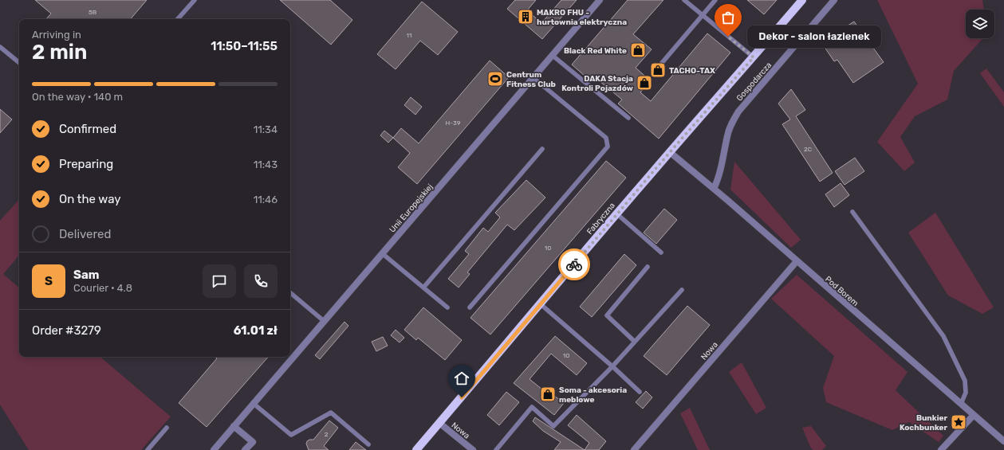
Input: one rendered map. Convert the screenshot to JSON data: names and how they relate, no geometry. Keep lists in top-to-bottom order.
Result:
{
  "streets": {
    "main road": ["Fabryczna"],
    "street": [
      "Gospodarcza",
      "Unii Europejskiej",
      "Pod Borem",
      "Nowa"
    ]
  },
  "crossings": [
    ["Gospodarcza", "Pod Borem"],
    ["Fabryczna", "Pod Borem"],
    ["Fabryczna", "Nowa"],
    ["Pod Borem", "Nowa"]
  ],
  "places": {
    "building": ["MAKRO FHU - hurtownia elektryczna"],
    "other": ["Dekor - salon łazienek"],
    "shop": [
      "Black Red White",
      "TACHO-TAX",
      "DAKA Stacja Kontroli Pojazdów",
      "Soma - akcesoria meblowe"
    ],
    "sports": ["Centrum Fitness Club"],
    "place": ["Bunkier Kochbunker"]
  },
  "house_numbers": [
    "5B",
    "11",
    "H-39",
    "2C",
    "10",
    "10",
    "2"
  ],
  "page": {
    "heading": ["2 min", "Arriving in", "11:50–11:55"],
    "panel": [
      "Sam",
      "Courier · 4.8",
      "Order #3279",
      "61.01 zł"
    ],
    "bubble": "Dekor - salon łazienek",
    "bar": "On the way · 140 m",
    "list": [
      ["Confirmed", "11:34"],
      ["Preparing", "11:43"],
      ["On the way", "11:46"],
      "Delivered"
    ],
    "round": "S"
  }
}
